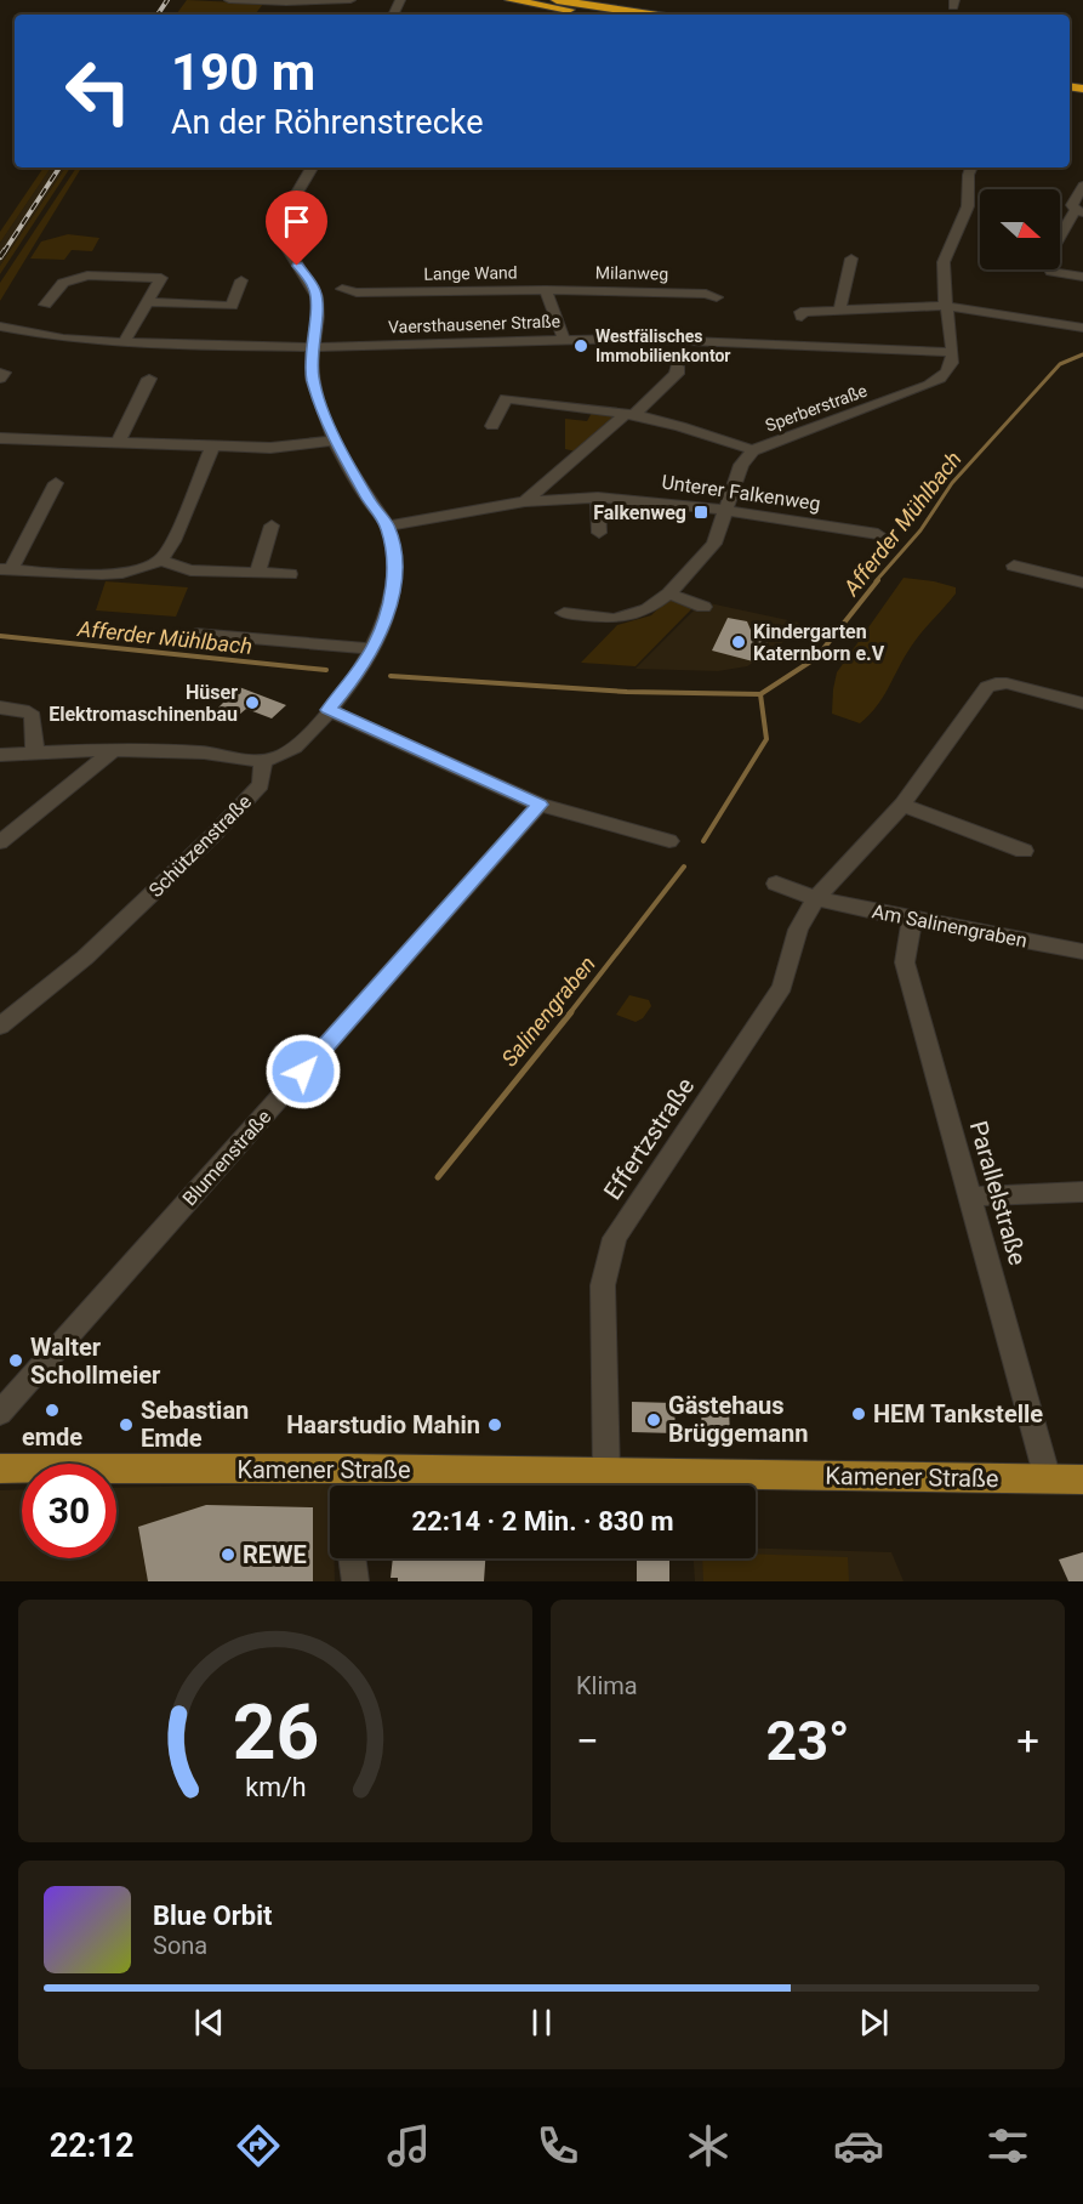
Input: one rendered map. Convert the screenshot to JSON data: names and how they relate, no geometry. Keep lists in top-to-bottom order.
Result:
{
  "streets": {
    "main road": ["Kamener Straße"],
    "street": [
      "Lange Wand",
      "Milanweg",
      "Vaersthausener Straße",
      "Sperberstraße",
      "Unterer Falkenweg",
      "Schützenstraße",
      "Am Salinengraben",
      "Effertzstraße",
      "Blumenstraße",
      "Parallelstraße"
    ]
  },
  "crossings": [
    ["Lange Wand", "Milanweg"],
    ["Lange Wand", "Vaersthausener Straße"],
    ["Vaersthausener Straße", "Sperberstraße"],
    ["Sperberstraße", "Unterer Falkenweg"],
    ["Am Salinengraben", "Effertzstraße"],
    ["Am Salinengraben", "Parallelstraße"],
    ["Effertzstraße", "Kamener Straße"],
    ["Parallelstraße", "Kamener Straße"]
  ],
  "water": ["Afferder Mühlbach", "Salinengraben"],
  "places": {
    "other": [
      "Westfälisches Immobilienkontor",
      "Kindergarten Katernborn e.V",
      "Hüser Elektromaschinenbau",
      "Walter Schollmeier",
      "emde",
      "HEM Tankstelle",
      "Gästehaus Brüggemann",
      "Sebastian Emde",
      "Haarstudio Mahin",
      "REWE"
    ],
    "transit": ["Falkenweg"]
  },
  "north": "right",
  "page": {
    "turn": ["190 m", "An der Röhrenstrecke"],
    "limit": "30",
    "trip": "22:14 · 2 Min. · 830 m",
    "tile": "Klima",
    "heat": ["−", "23°", "+"],
    "song": ["Blue Orbit", "Sona"],
    "tabs": "22:12",
    "gauge": ["26", "km/h"]
  }
}
